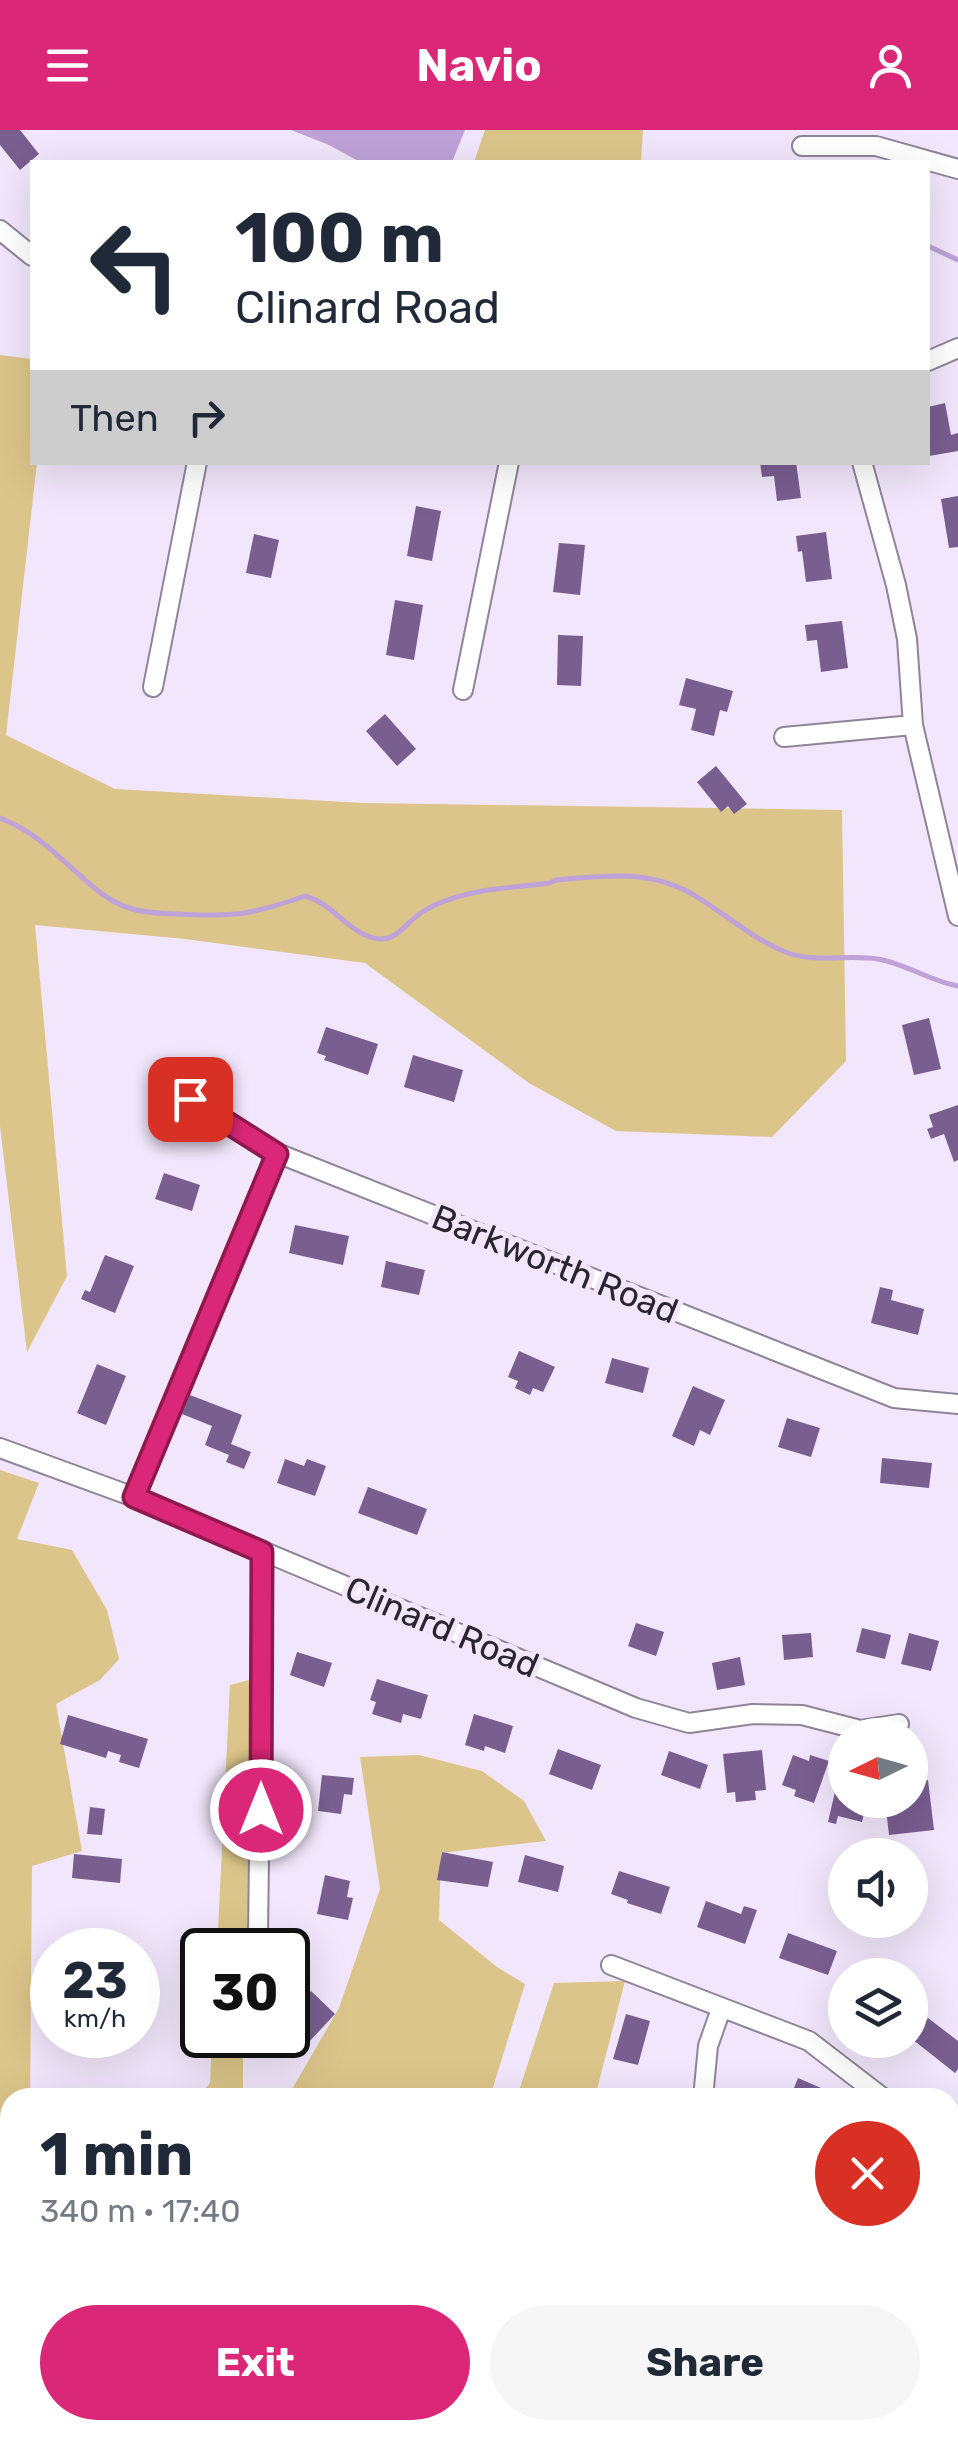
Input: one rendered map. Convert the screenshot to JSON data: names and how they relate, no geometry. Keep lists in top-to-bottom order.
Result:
{
  "streets": {
    "street": ["Barkworth Road", "Clinard Road"]
  },
  "north": "left",
  "page": {
    "header": "Navio",
    "turn": ["100 m", "Clinard Road"],
    "then": "Then",
    "speed": "23 km/h",
    "limit": "30",
    "heading": ["1 min", "340 m · 17:40"],
    "buttons": ["Exit", "Share"]
  }
}
